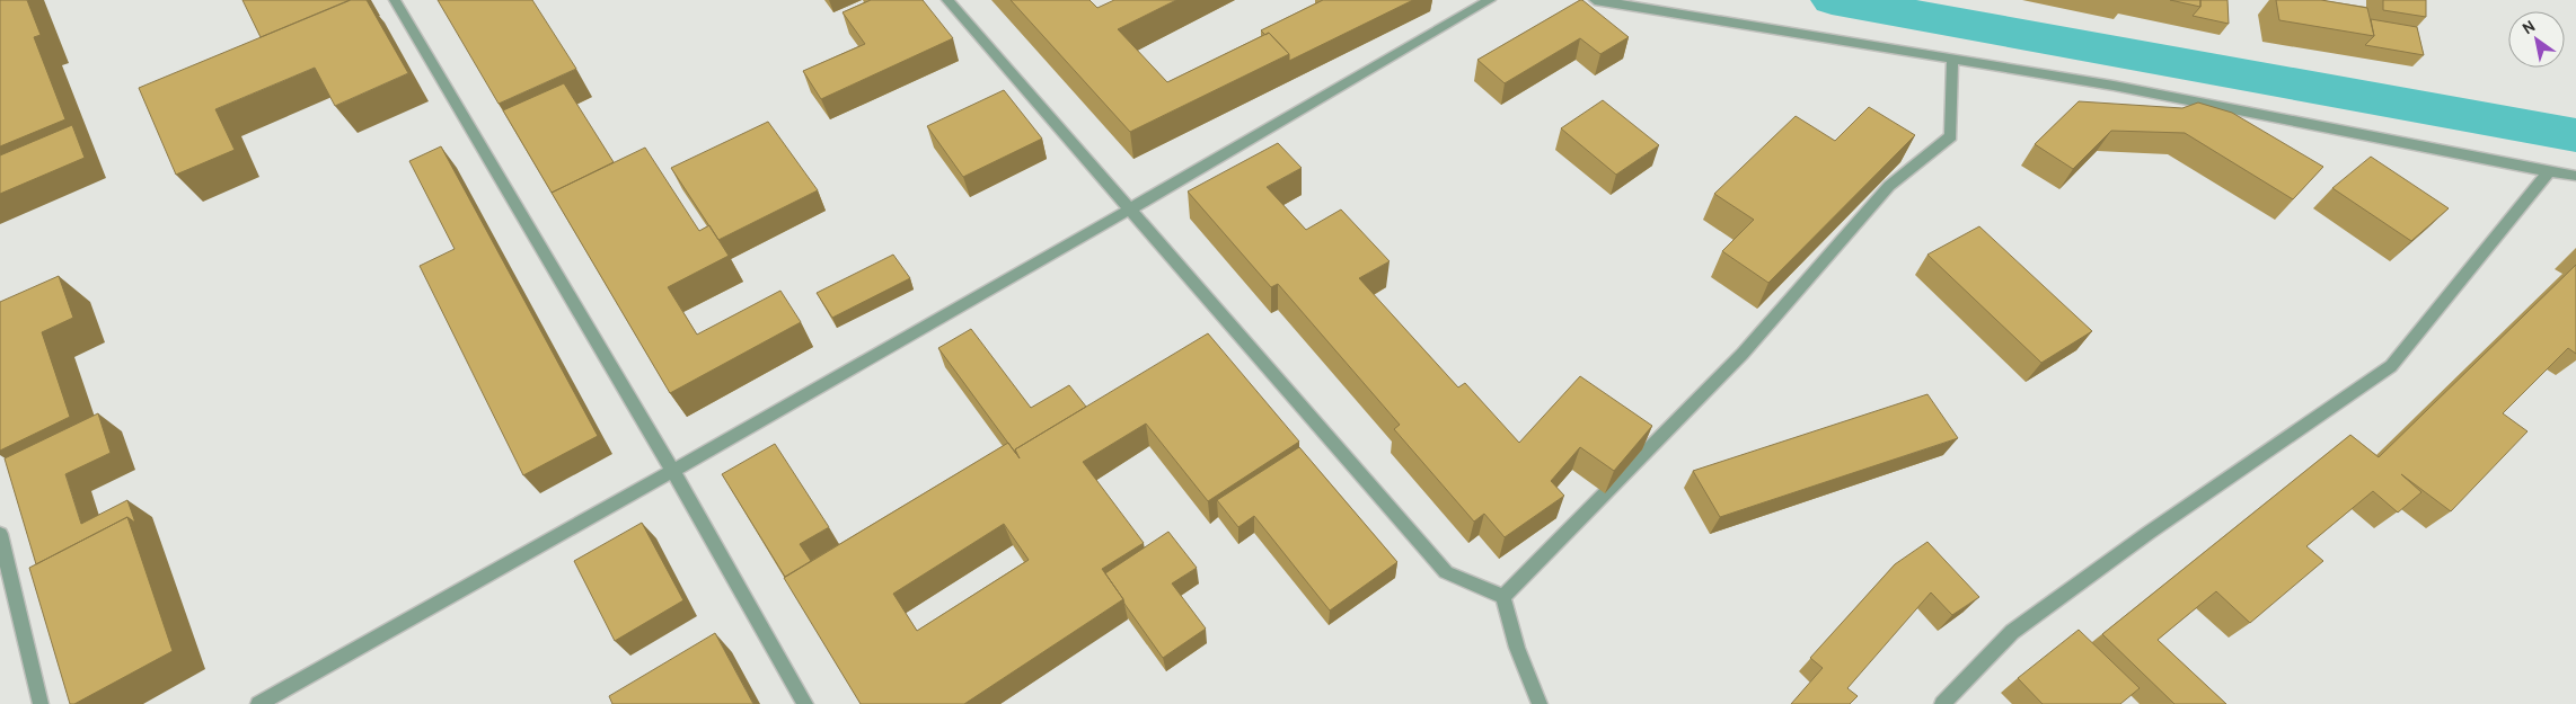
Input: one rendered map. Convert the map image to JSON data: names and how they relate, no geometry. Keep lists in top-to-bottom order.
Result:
{
  "north": "top left"
}
